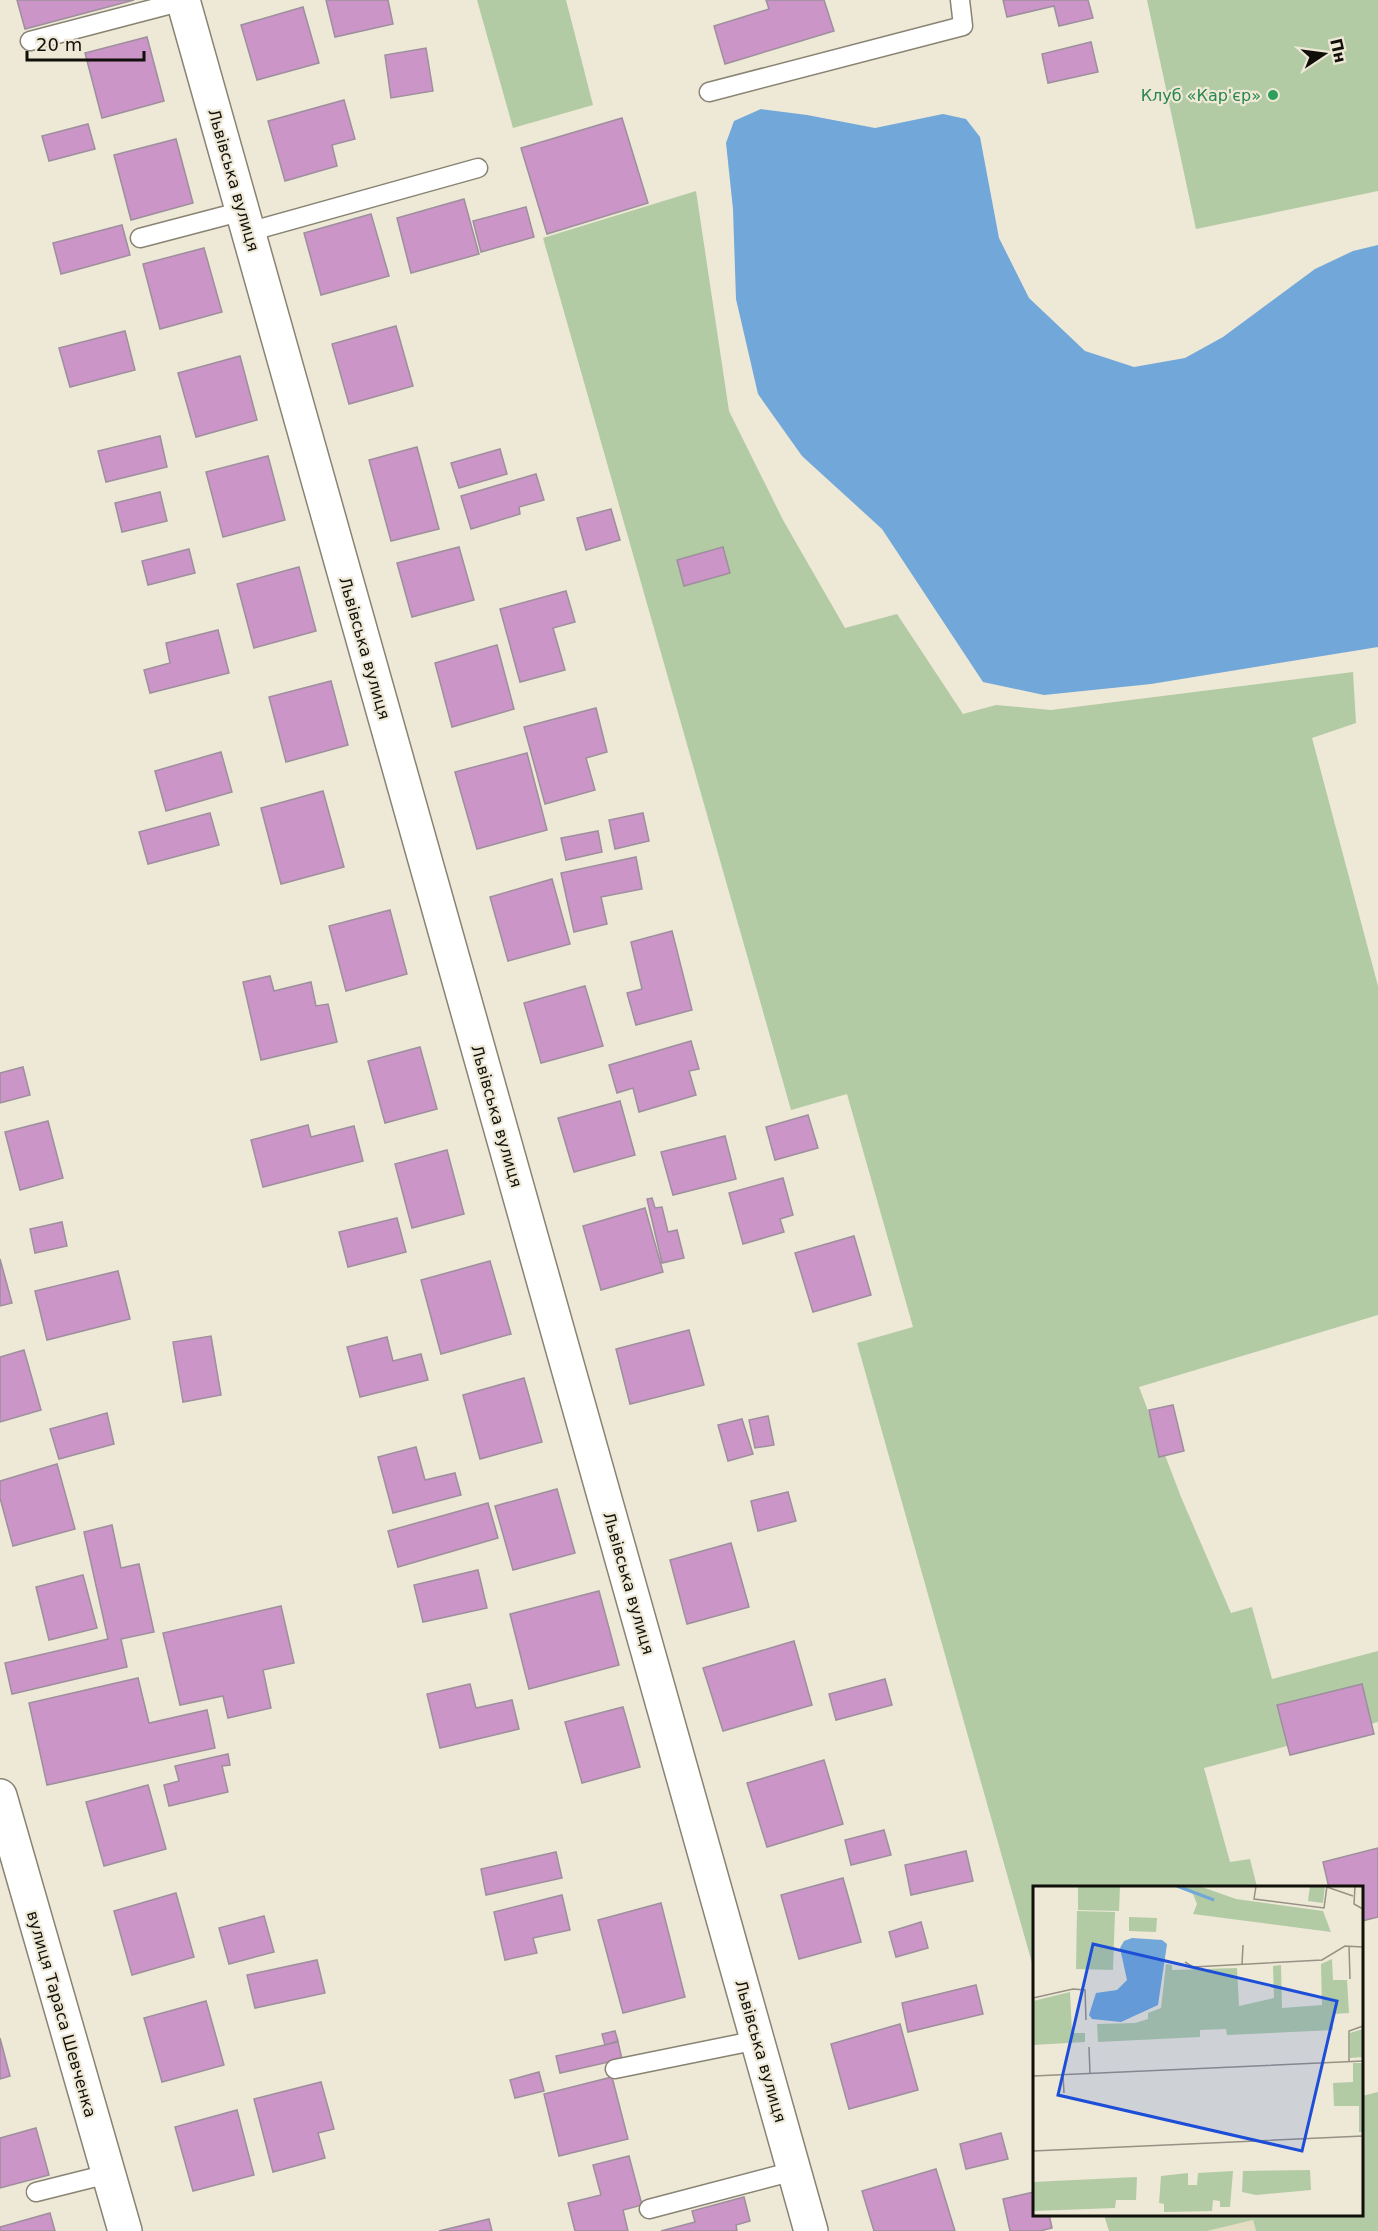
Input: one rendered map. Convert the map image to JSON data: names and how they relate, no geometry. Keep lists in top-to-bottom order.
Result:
{
  "streets": {
    "street": ["Львівська вулиця", "вулиця Тараса Шевченка"]
  },
  "places": ["Клуб «Кар'єр»"],
  "scale_bar": "20 m",
  "north": "right"
}
